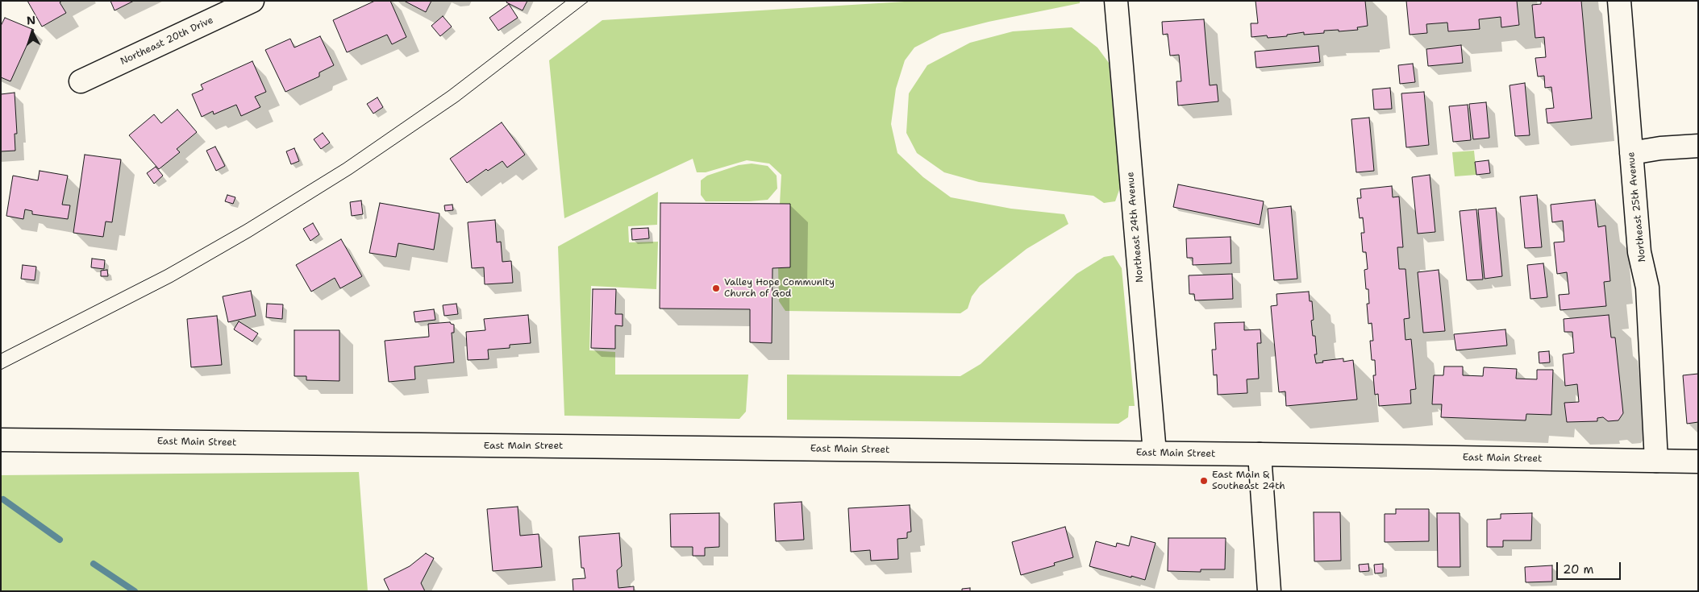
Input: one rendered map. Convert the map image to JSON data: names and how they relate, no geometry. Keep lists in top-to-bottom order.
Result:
{
  "streets": {
    "main road": [
      "Northeast 20th Drive",
      "Northeast 25th Avenue",
      "Northeast 24th Avenue",
      "East Main Street"
    ]
  },
  "crossings": [
    ["Northeast 25th Avenue", "East Main Street"],
    ["Northeast 24th Avenue", "East Main Street"]
  ],
  "places": ["Valley Hope Community Church of God", "East Main & Southeast 24th"],
  "scale_bar": "20 m",
  "north": "top"
}
